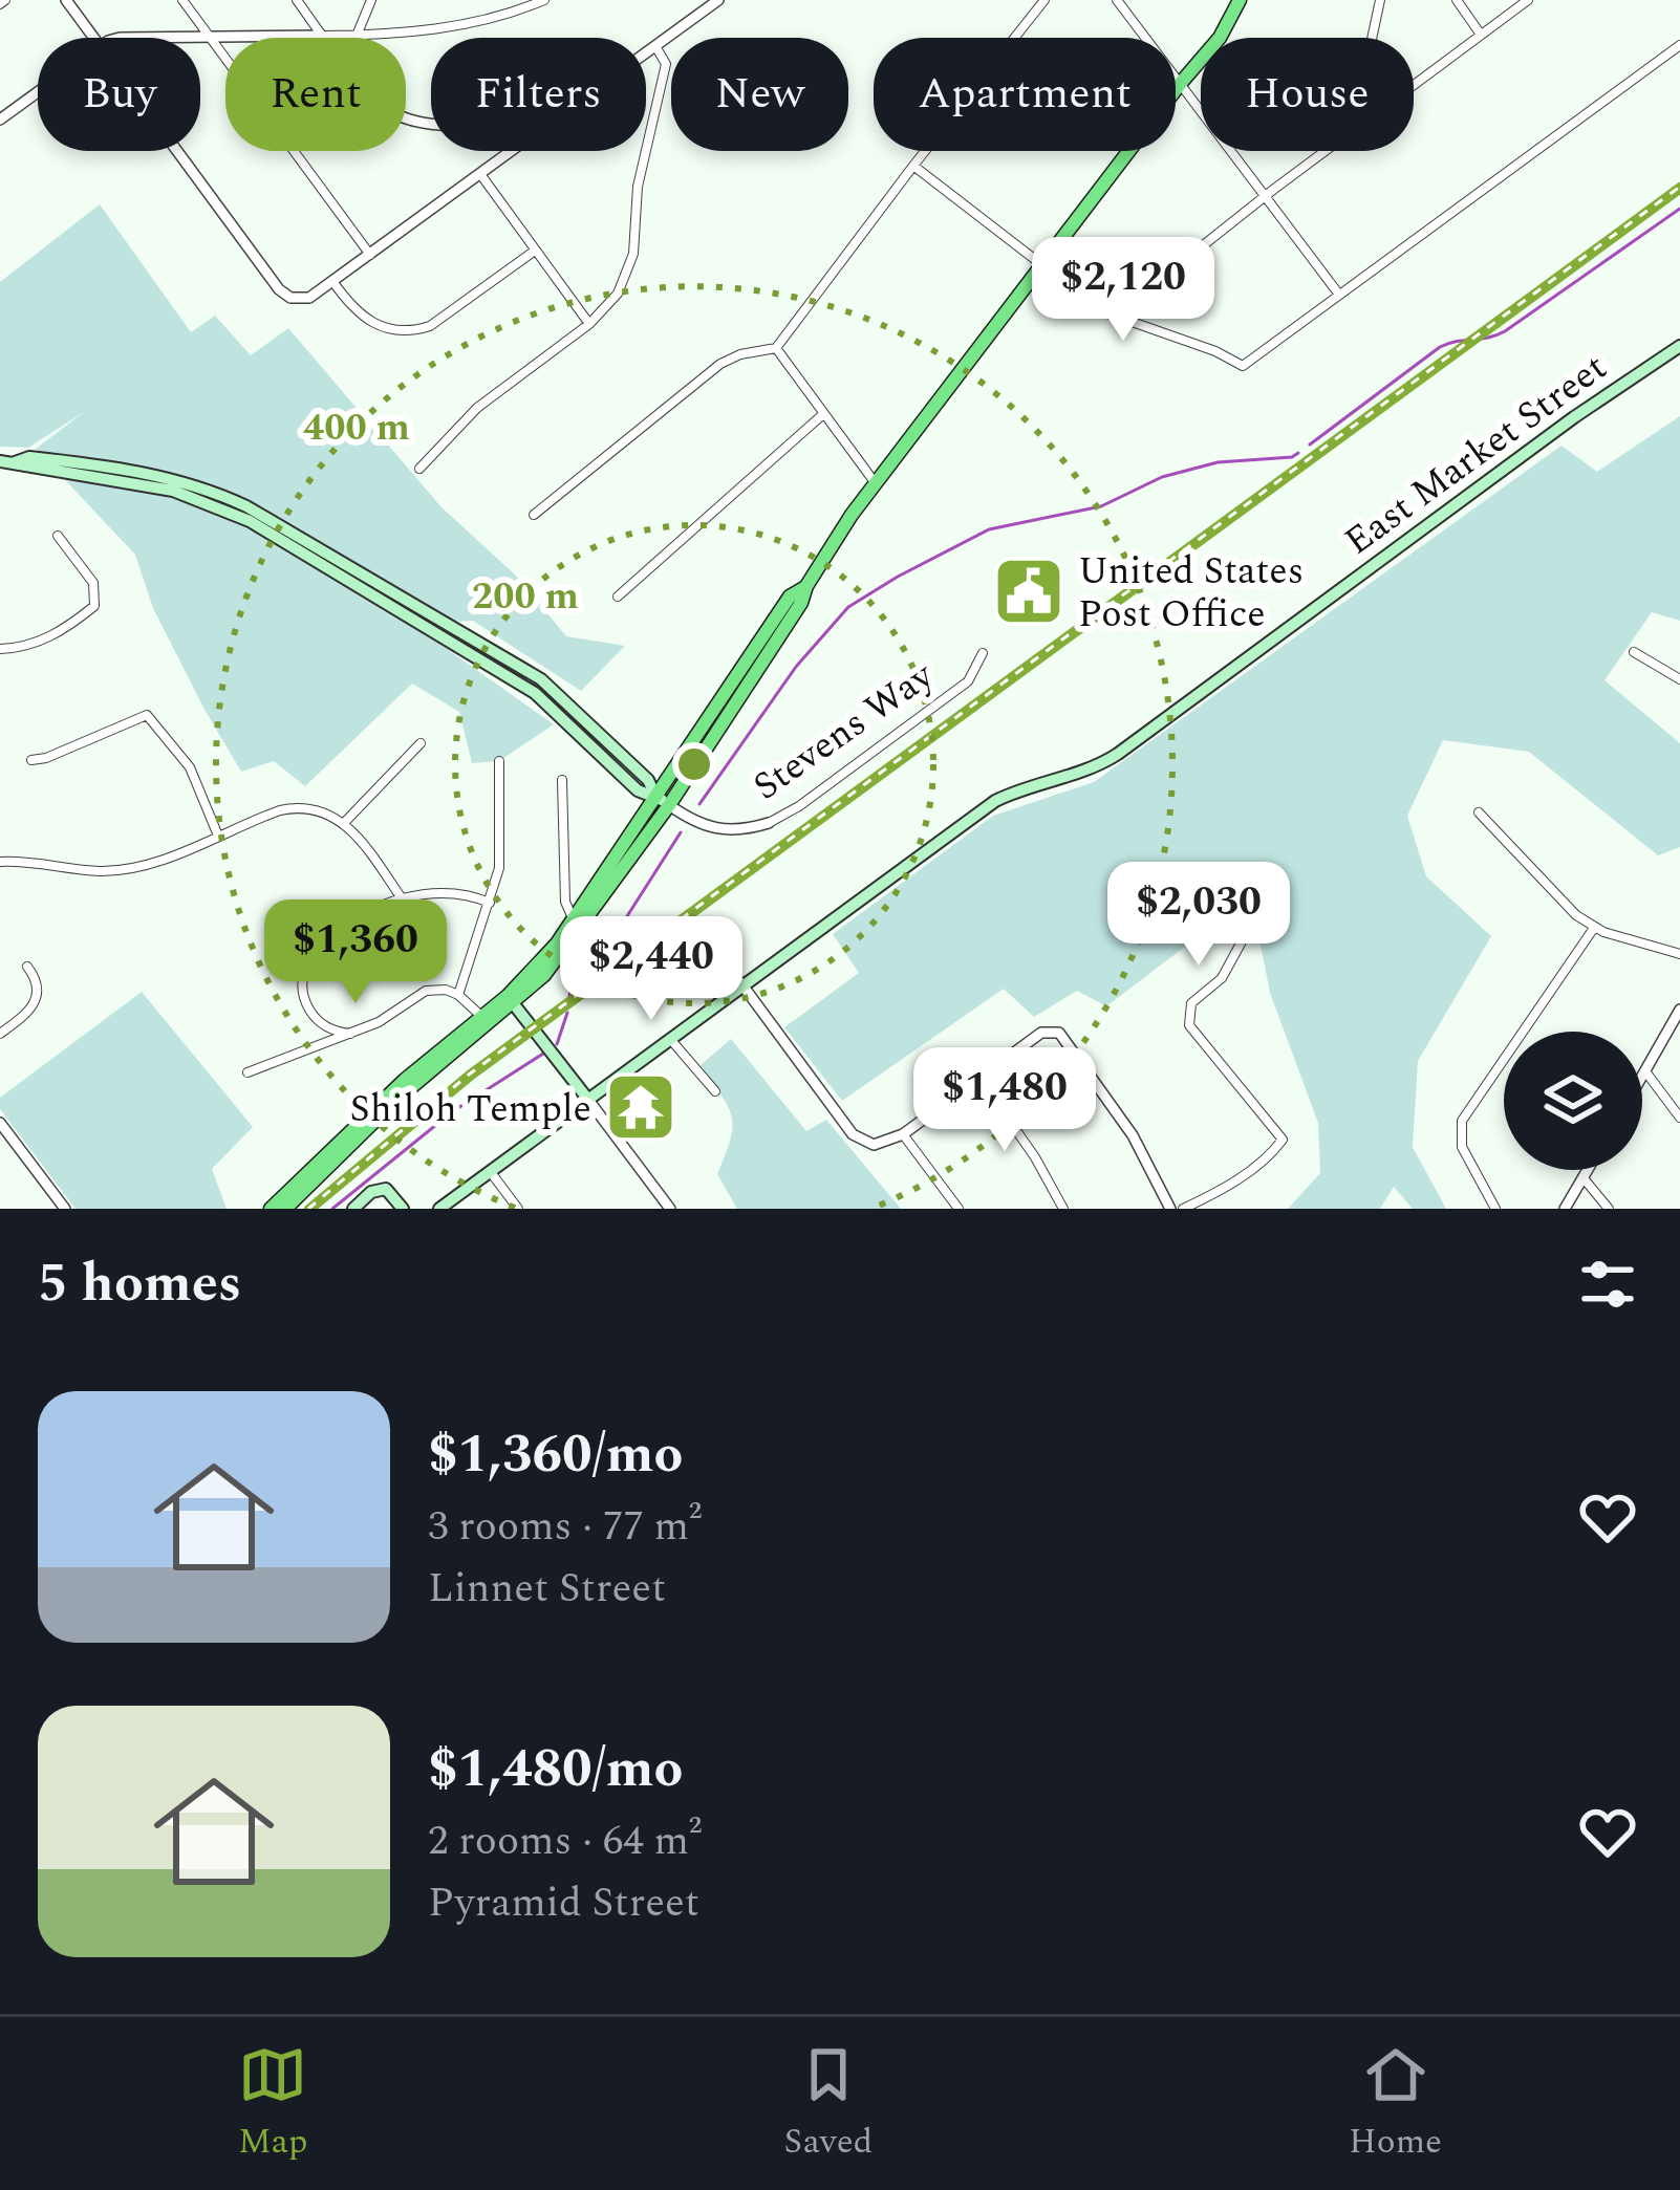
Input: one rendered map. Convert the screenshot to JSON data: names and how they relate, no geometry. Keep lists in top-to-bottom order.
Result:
{
  "streets": {
    "main road": ["East Market Street", "Stevens Way"]
  },
  "places": {
    "public building": ["United States Post Office"],
    "temple": ["Shiloh Temple"]
  },
  "page": {
    "chip": [
      "Buy",
      "Rent",
      "Filters",
      "New",
      "Apartment",
      "House"
    ],
    "price": [
      "$2,120",
      "$2,030",
      "$1,360",
      "$2,440",
      "$1,480"
    ],
    "heading": "5 homes",
    "list": [
      {
        "name": "$1,360/mo",
        "note": "3 rooms · 77 m² · Linnet Street"
      },
      {
        "name": "$1,480/mo",
        "note": "2 rooms · 64 m² · Pyramid Street"
      }
    ],
    "tabs": ["Map", "Saved", "Home"]
  },
  "rings": ["400 m", "200 m"]
}
